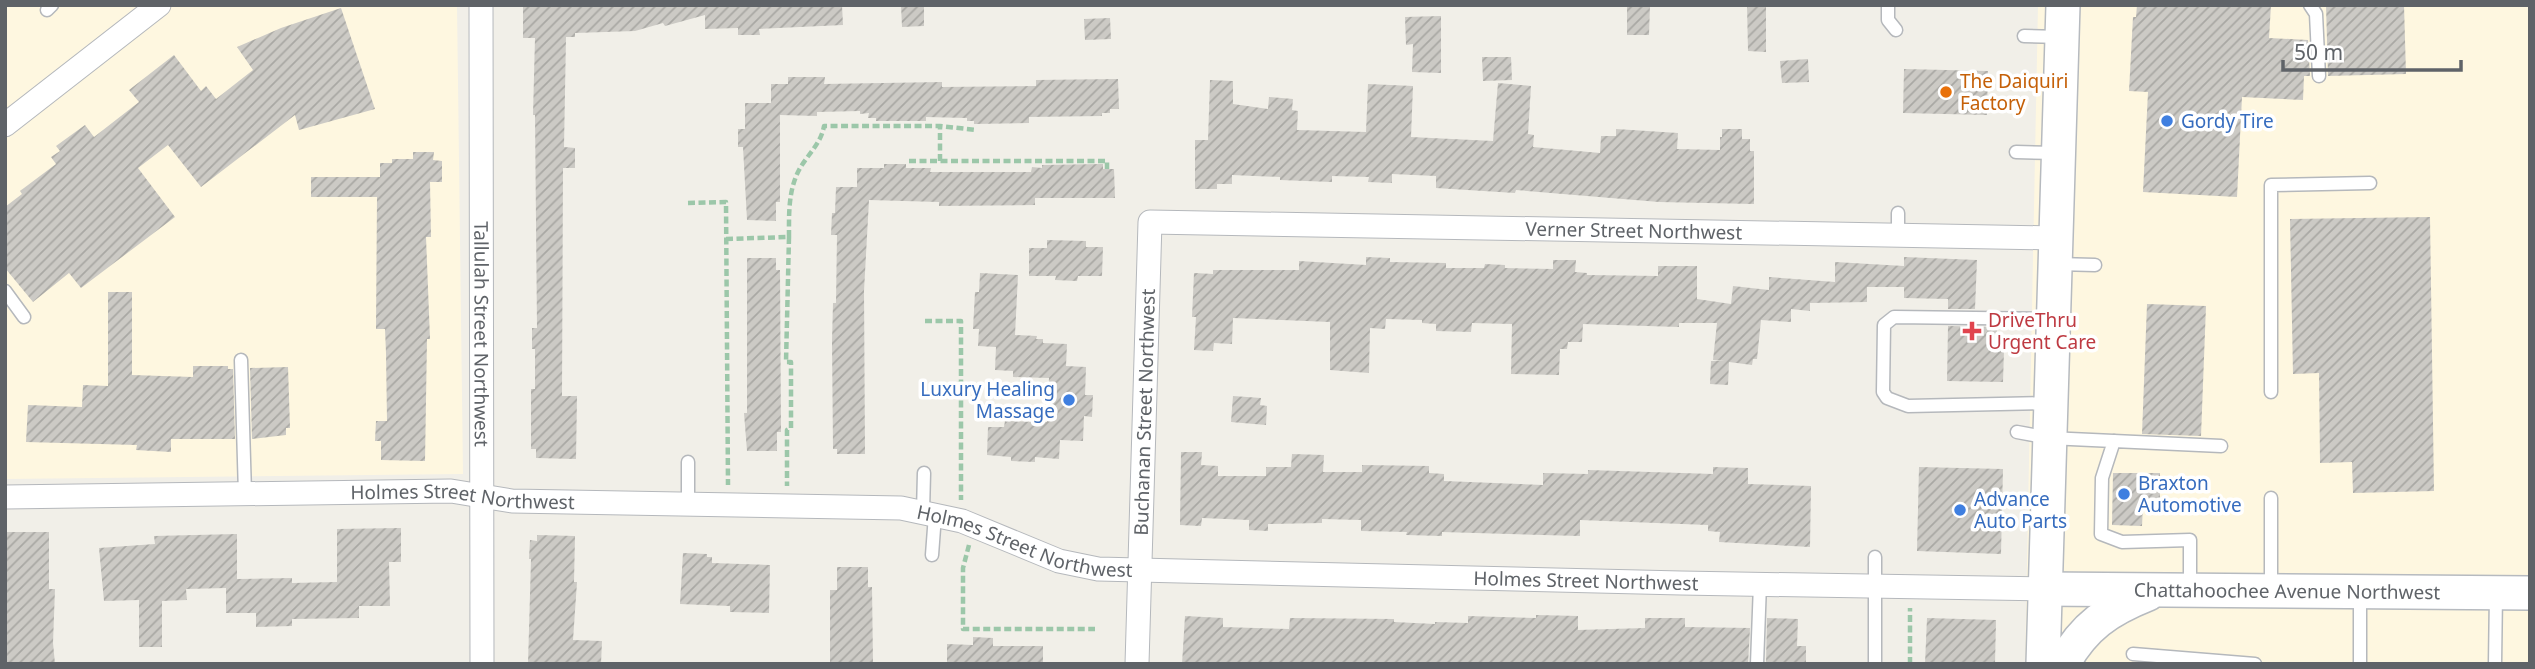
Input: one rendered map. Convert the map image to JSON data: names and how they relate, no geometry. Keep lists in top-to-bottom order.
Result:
{
  "streets": {
    "main road": ["Chattahoochee Avenue Northwest"],
    "street": [
      "Verner Street Northwest",
      "Tallulah Street Northwest",
      "Buchanan Street Northwest",
      "Holmes Street Northwest"
    ]
  },
  "crossings": [
    ["Verner Street Northwest", "Buchanan Street Northwest"],
    ["Tallulah Street Northwest", "Holmes Street Northwest"],
    ["Buchanan Street Northwest", "Holmes Street Northwest"],
    ["Holmes Street Northwest", "Chattahoochee Avenue Northwest"]
  ],
  "places": {
    "other": [
      "The Daiquiri Factory",
      "Gordy Tire",
      "Luxury Healing Massage",
      "Braxton Automotive",
      "Advance Auto Parts"
    ],
    "health": ["DriveThru Urgent Care"]
  },
  "scale_bar": "50 m"
}
